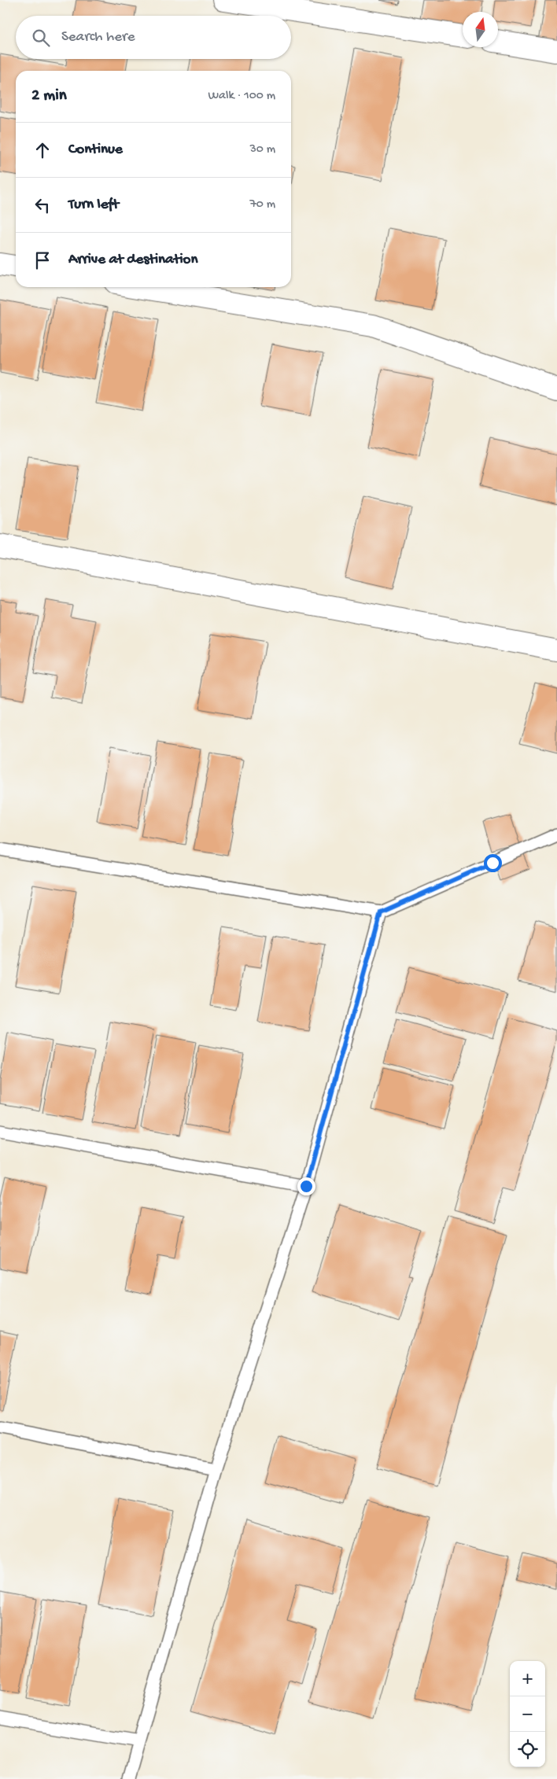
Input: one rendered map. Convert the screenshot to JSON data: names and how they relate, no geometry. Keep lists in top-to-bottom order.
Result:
{
  "north": "top",
  "page": {
    "search": "Search here",
    "heading": ["2 min", "Walk · 100 m"],
    "list": [
      ["Continue", "30 m"],
      ["Turn left", "70 m"],
      "Arrive at destination"
    ],
    "map_buttons": ["+", "−"]
  }
}
